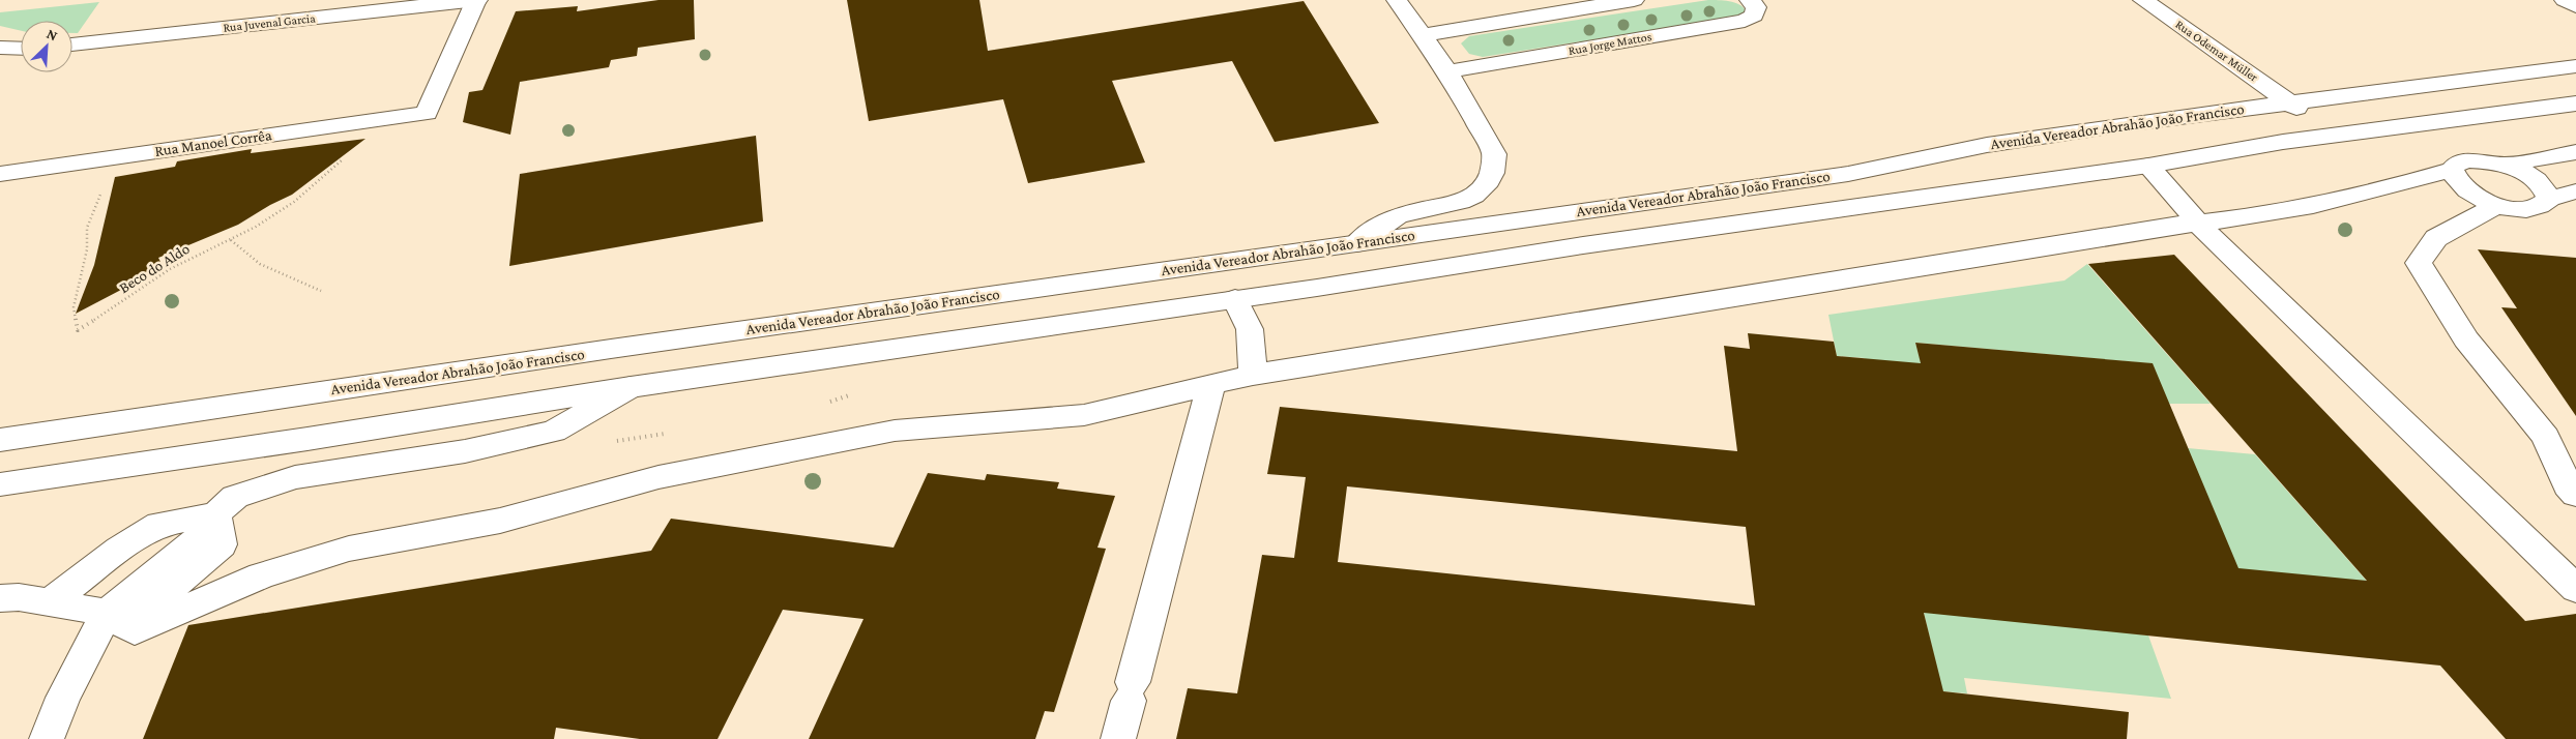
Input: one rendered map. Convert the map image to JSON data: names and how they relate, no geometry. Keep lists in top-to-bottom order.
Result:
{
  "streets": {
    "main road": [
      "Rua Juvenal Garcia",
      "Rua Jorge Mattos",
      "Rua Odemar Müller",
      "Avenida Vereador Abrahão João Francisco",
      "Rua Manoel Corrêa"
    ],
    "path": ["Beco do Aldo"]
  },
  "crossings": [
    ["Rua Juvenal Garcia", "Rua Manoel Corrêa"],
    ["Rua Odemar Müller", "Avenida Vereador Abrahão João Francisco"],
    ["Rua Manoel Corrêa", "Beco do Aldo"]
  ],
  "north": "top right"
}
